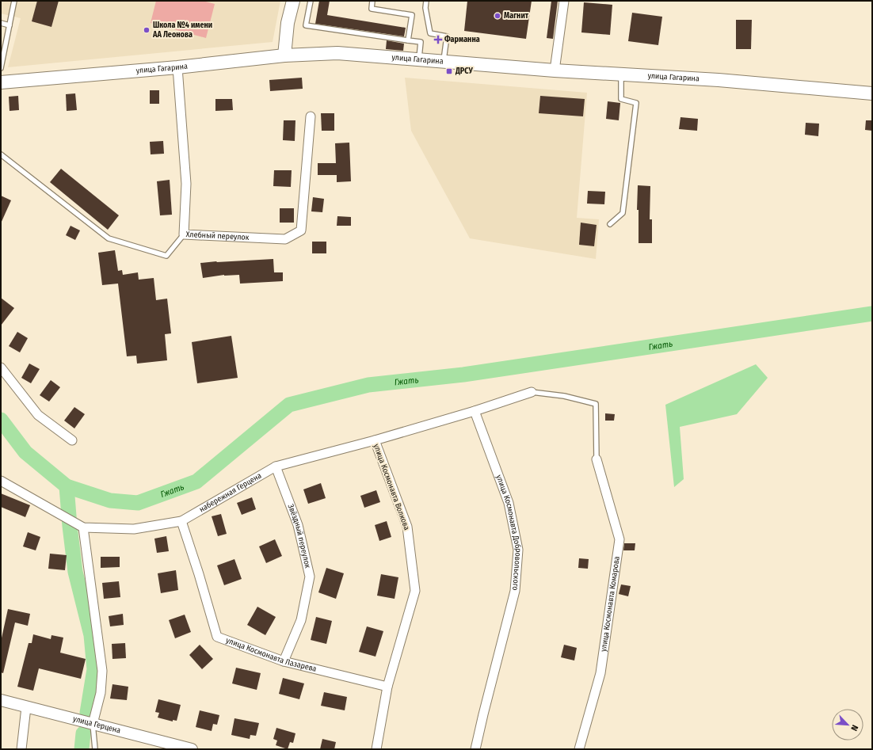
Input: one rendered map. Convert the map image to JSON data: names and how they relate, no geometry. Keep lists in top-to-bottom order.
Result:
{
  "streets": {
    "main road": ["улица Гагарина"],
    "street": [
      "Хлебный переулок",
      "улица Космонавта Волкова",
      "набережная Герцена",
      "улица Космонавта Добровольского",
      "Звёздный переулок",
      "улица Космонавта Комарова",
      "улица Космонавта Лазарева",
      "улица Герцена"
    ]
  },
  "crossings": [
    ["улица Гагарина", "Хлебный переулок"],
    ["улица Космонавта Волкова", "набережная Герцена"],
    ["улица Космонавта Волкова", "улица Космонавта Добровольского"],
    ["улица Космонавта Волкова", "улица Космонавта Лазарева"],
    ["набережная Герцена", "Звёздный переулок"],
    ["набережная Герцена", "улица Космонавта Лазарева"],
    ["Звёздный переулок", "улица Космонавта Лазарева"]
  ],
  "water": ["Гжать"],
  "places": {
    "other": ["Магнит", "Школа №4 имени АА Леонова"],
    "health": ["Фарманна"],
    "transit": ["ДРСУ"]
  },
  "north": "bottom right"
}
